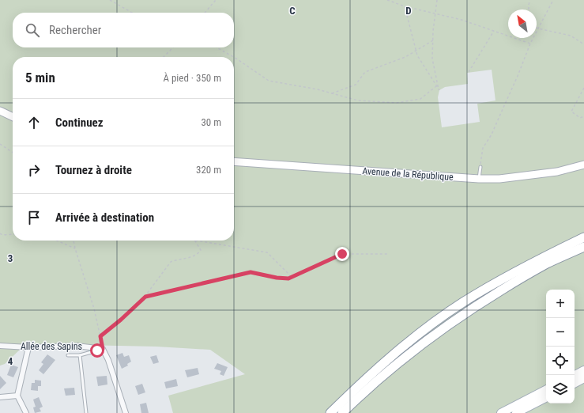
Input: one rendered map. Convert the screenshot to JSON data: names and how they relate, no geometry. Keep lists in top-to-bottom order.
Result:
{
  "streets": {
    "main road": ["Avenue de la République"],
    "street": ["Allée des Sapins"]
  },
  "north": "top left",
  "page": {
    "search": "Rechercher",
    "heading": ["5 min", "À pied · 350 m"],
    "list": [
      ["Continuez", "30 m"],
      ["Tournez à droite", "320 m"],
      "Arrivée à destination"
    ],
    "map_buttons": ["+", "−"]
  },
  "grid": {
    "columns": ["C", "D"],
    "rows": ["3", "4"]
  }
}
